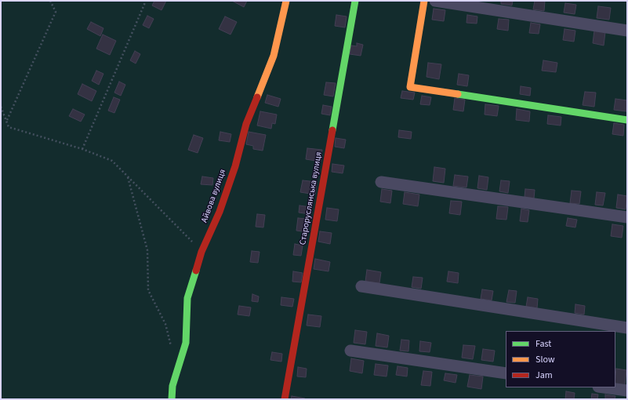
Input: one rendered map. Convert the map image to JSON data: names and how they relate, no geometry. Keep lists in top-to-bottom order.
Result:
{
  "streets": {
    "street": ["Айвова вулиця", "Староруслянська вулиця"]
  },
  "legend": ["Fast", "Slow", "Jam"]
}
